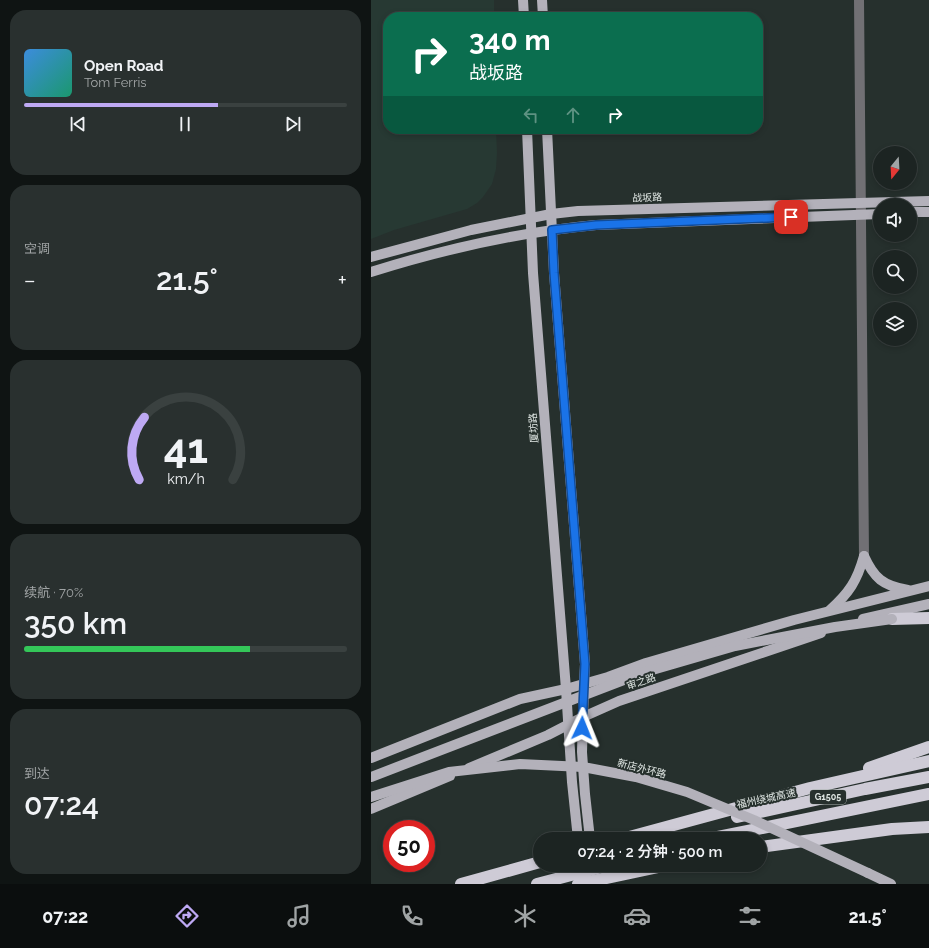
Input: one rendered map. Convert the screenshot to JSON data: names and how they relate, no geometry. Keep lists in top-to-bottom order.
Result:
{
  "streets": {
    "highway": ["G1505", "福州绕城高速"],
    "main road": [
      "战坂路",
      "厦坊路",
      "审之路",
      "新店外环路"
    ]
  },
  "crossings": [
    ["战坂路", "厦坊路"],
    ["厦坊路", "审之路"]
  ],
  "north": "bottom",
  "page": {
    "turn": ["340 m", "战坂路"],
    "song": ["Open Road", "Tom Ferris"],
    "tile": [
      "空调",
      ["续航 · 70%", "350 km"],
      ["到达", "07:24"]
    ],
    "heat": ["−", "21.5°", "+"],
    "limit": "50",
    "trip": "07:24 · 2 分钟 · 500 m",
    "tabs": ["07:22", "21.5°"],
    "gauge": ["41", "km/h"]
  }
}
